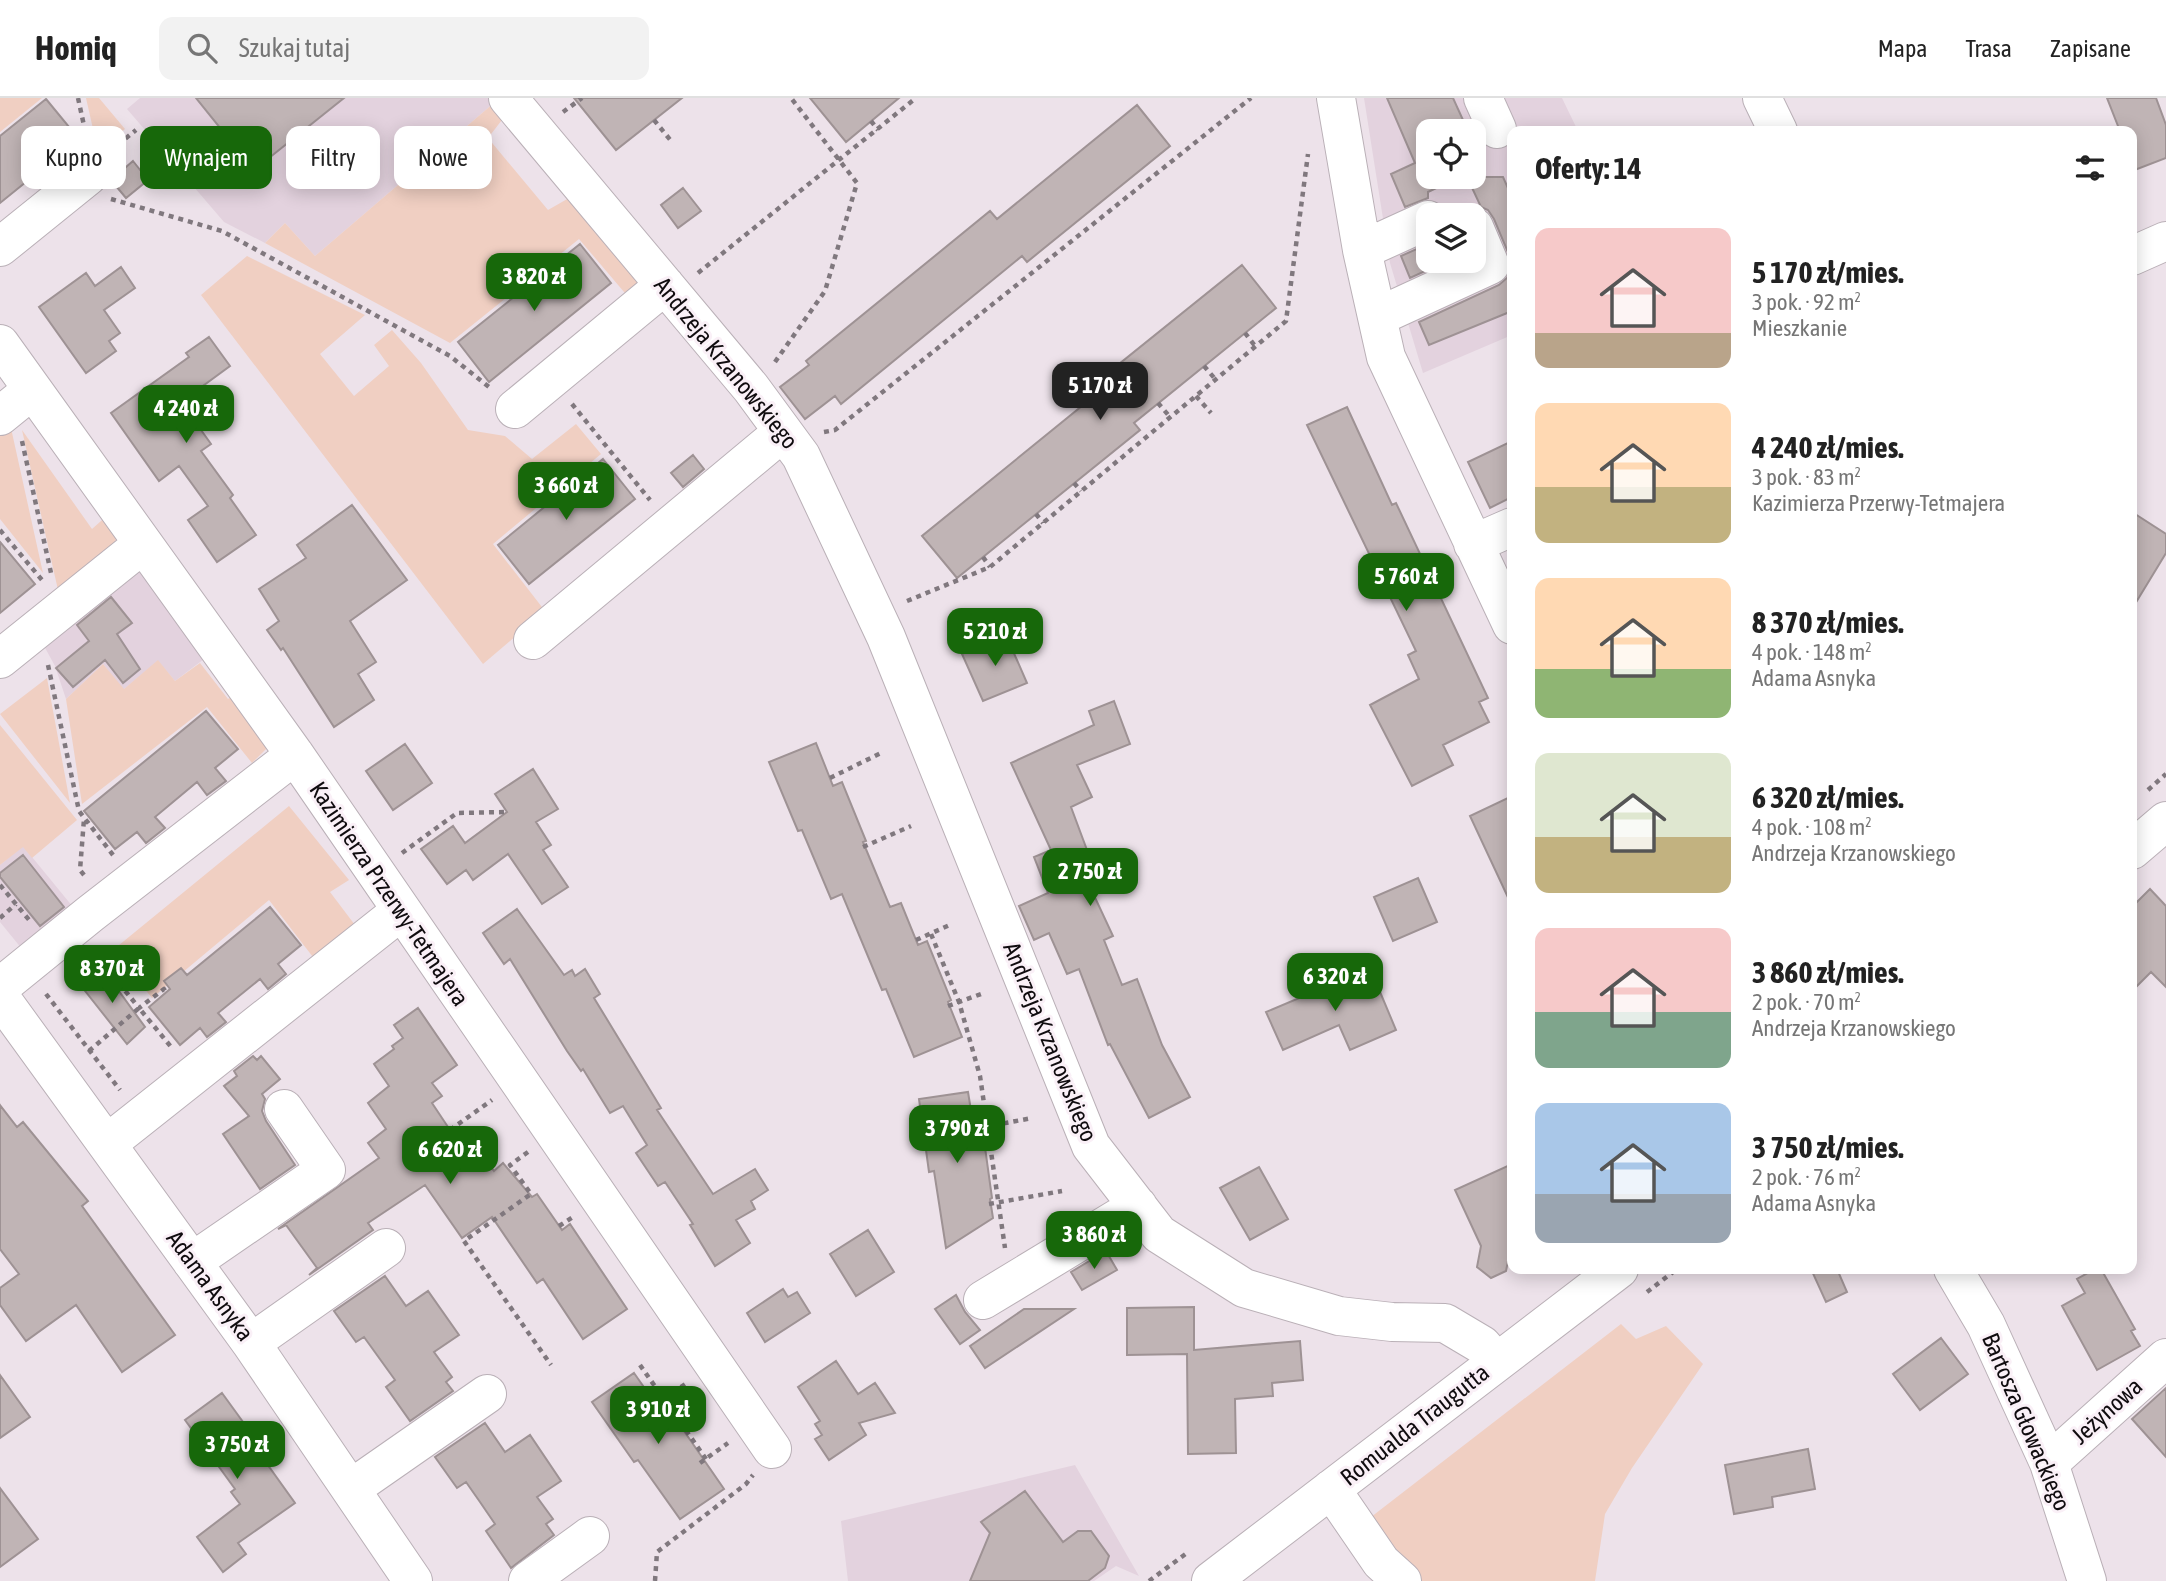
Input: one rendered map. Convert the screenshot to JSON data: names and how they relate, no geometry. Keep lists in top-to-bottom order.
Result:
{
  "streets": {
    "street": [
      "Andrzeja Krzanowskiego",
      "Kazimierza Przerwy-Tetmajera",
      "Adama Asnyka",
      "Jeżynowa",
      "Bartosza Głowackiego",
      "Romualda Traugutta"
    ]
  },
  "crossings": [
    ["Andrzeja Krzanowskiego", "Romualda Traugutta"],
    ["Jeżynowa", "Bartosza Głowackiego"]
  ],
  "page": {
    "header": "Homiq",
    "search": "Szukaj tutaj",
    "nav": ["Mapa", "Trasa", "Zapisane"],
    "chip": [
      "Kupno",
      "Wynajem",
      "Filtry",
      "Nowe"
    ],
    "heading": "Oferty: 14",
    "list": [
      {
        "name": "5 170 zł/mies.",
        "note": "3 pok. · 92 m² · Mieszkanie"
      },
      {
        "name": "4 240 zł/mies.",
        "note": "3 pok. · 83 m² · Kazimierza Przerwy-Tetmajera"
      },
      {
        "name": "8 370 zł/mies.",
        "note": "4 pok. · 148 m² · Adama Asnyka"
      },
      {
        "name": "6 320 zł/mies.",
        "note": "4 pok. · 108 m² · Andrzeja Krzanowskiego"
      },
      {
        "name": "3 860 zł/mies.",
        "note": "2 pok. · 70 m² · Andrzeja Krzanowskiego"
      },
      {
        "name": "3 750 zł/mies.",
        "note": "2 pok. · 76 m² · Adama Asnyka"
      }
    ],
    "price": [
      "3 820 zł",
      "5 170 zł",
      "4 240 zł",
      "3 660 zł",
      "5 760 zł",
      "5 210 zł",
      "2 750 zł",
      "8 370 zł",
      "6 320 zł",
      "3 790 zł",
      "6 620 zł",
      "3 860 zł",
      "3 910 zł",
      "3 750 zł"
    ]
  }
}
